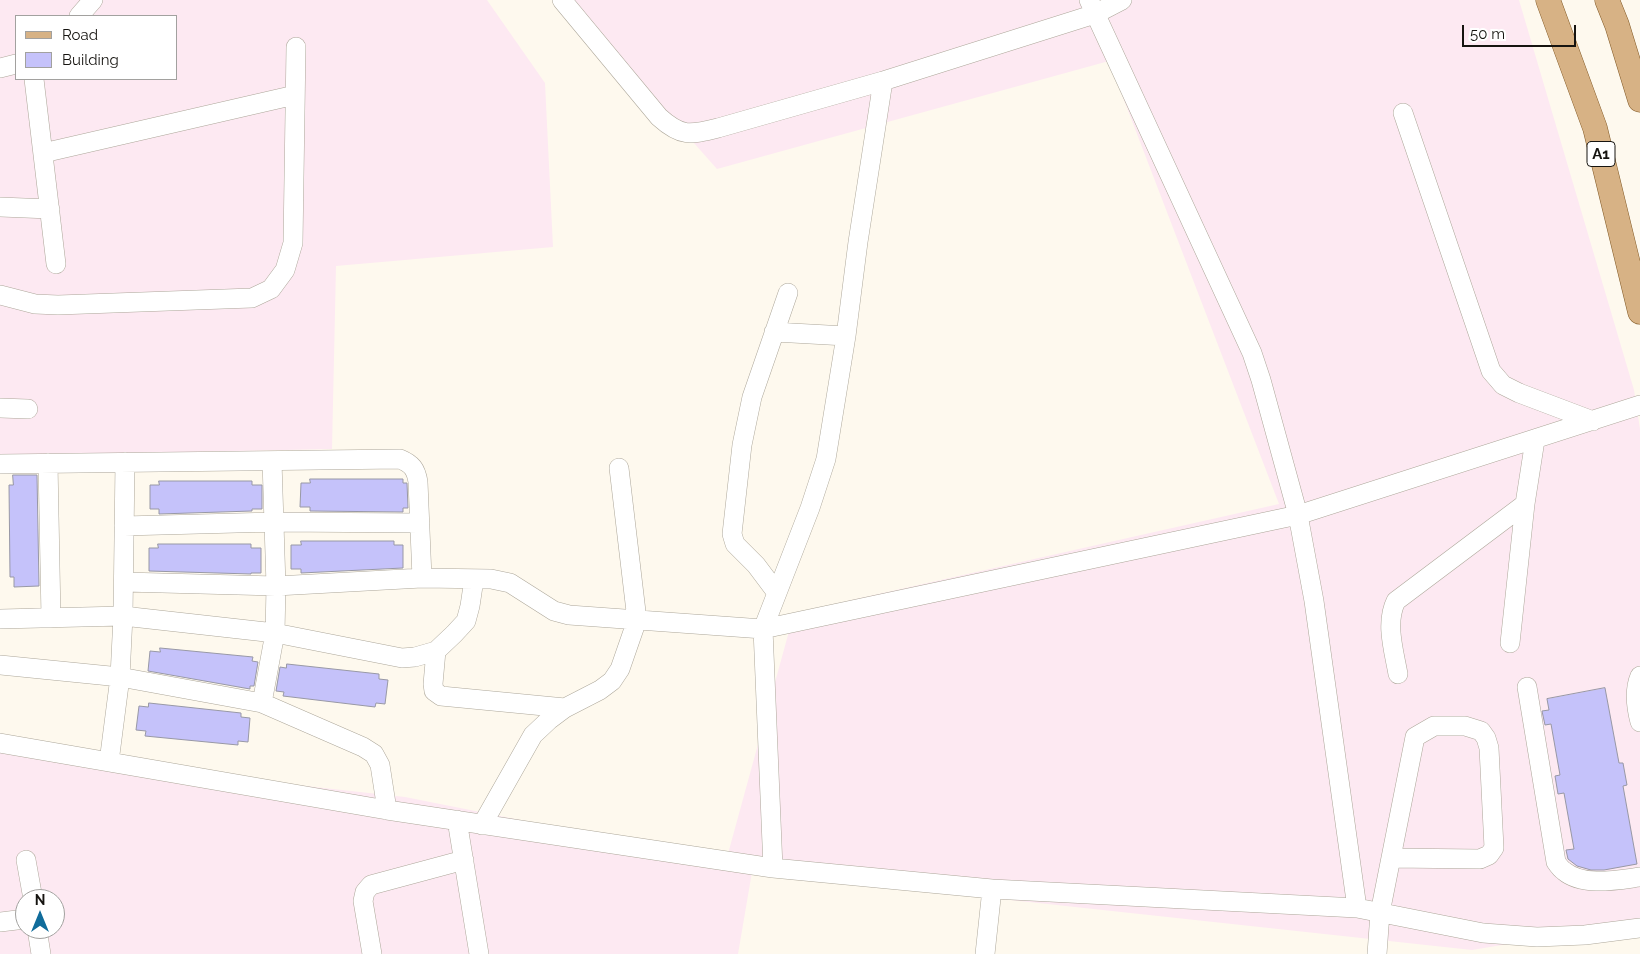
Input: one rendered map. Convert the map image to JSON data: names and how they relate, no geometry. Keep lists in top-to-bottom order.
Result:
{
  "streets": {
    "main road": ["A1"]
  },
  "legend": ["Road", "Building"],
  "scale_bar": "50 m",
  "north": "top"
}
